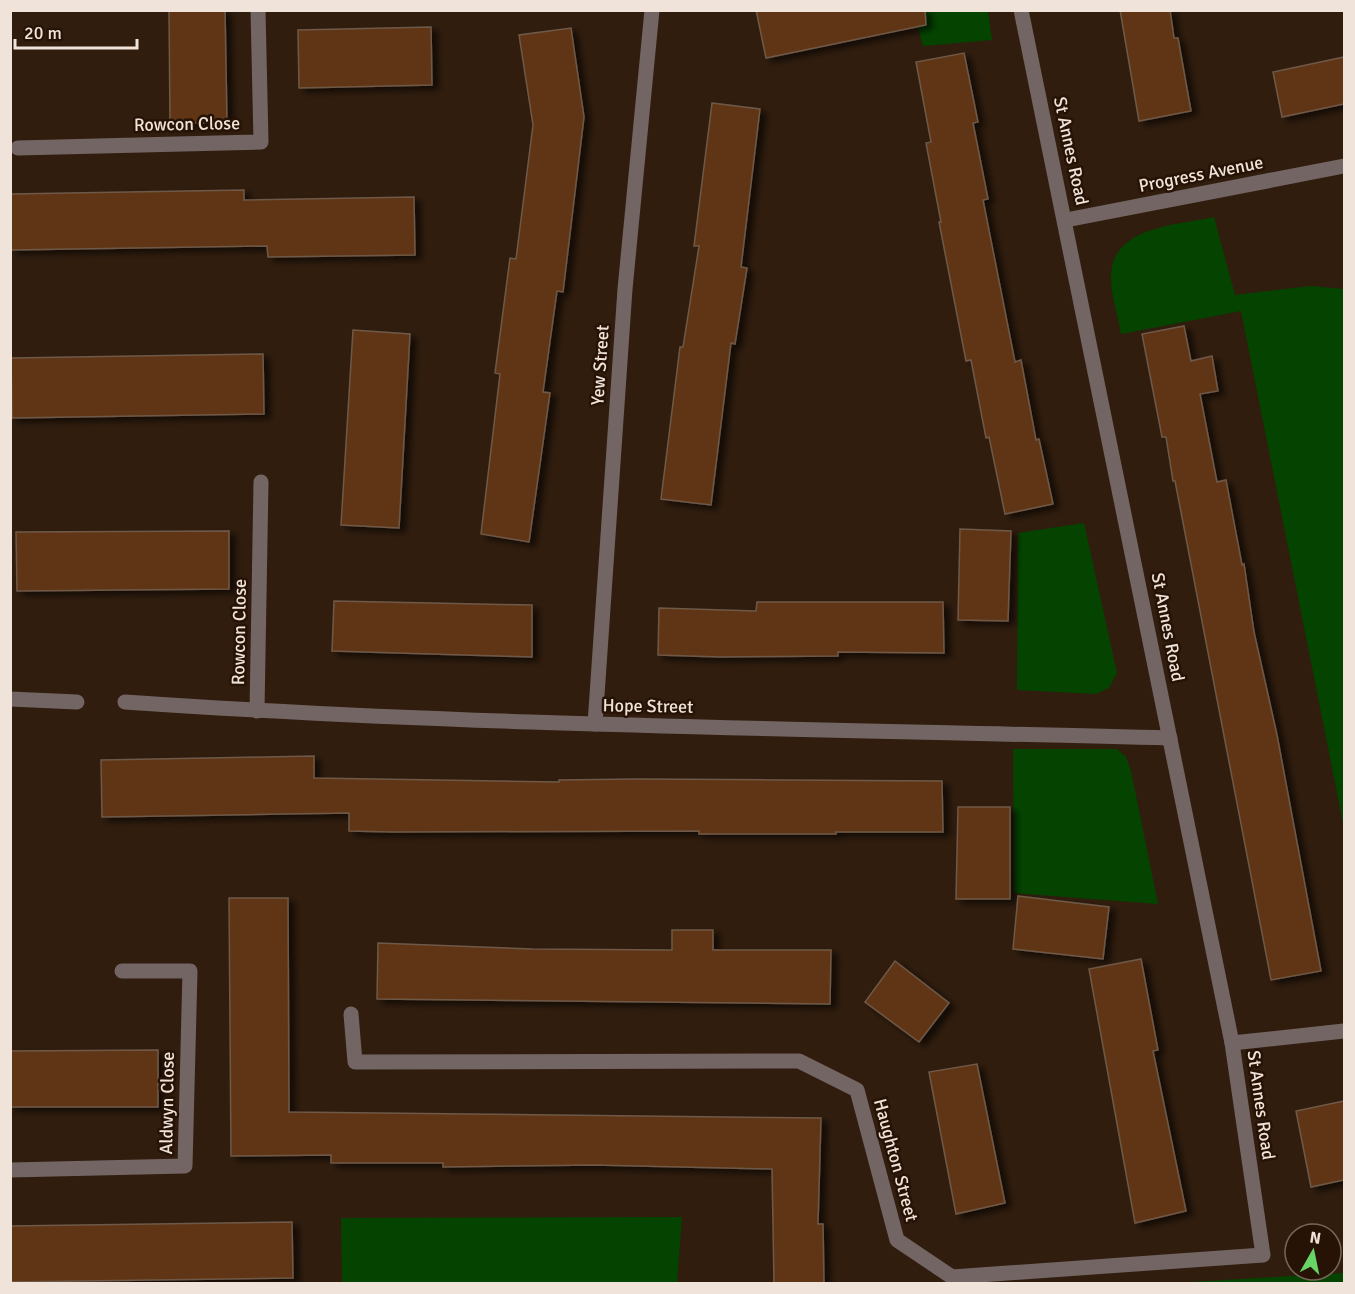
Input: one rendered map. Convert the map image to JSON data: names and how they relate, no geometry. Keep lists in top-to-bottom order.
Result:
{
  "streets": {
    "street": [
      "Rowcon Close",
      "St Annes Road",
      "Progress Avenue",
      "Yew Street",
      "Hope Street",
      "Aldwyn Close",
      "Haughton Street"
    ]
  },
  "crossings": [
    ["Rowcon Close", "Hope Street"],
    ["St Annes Road", "Progress Avenue"],
    ["St Annes Road", "Hope Street"],
    ["St Annes Road", "Haughton Street"],
    ["Yew Street", "Hope Street"]
  ],
  "scale_bar": "20 m",
  "north": "top"
}
